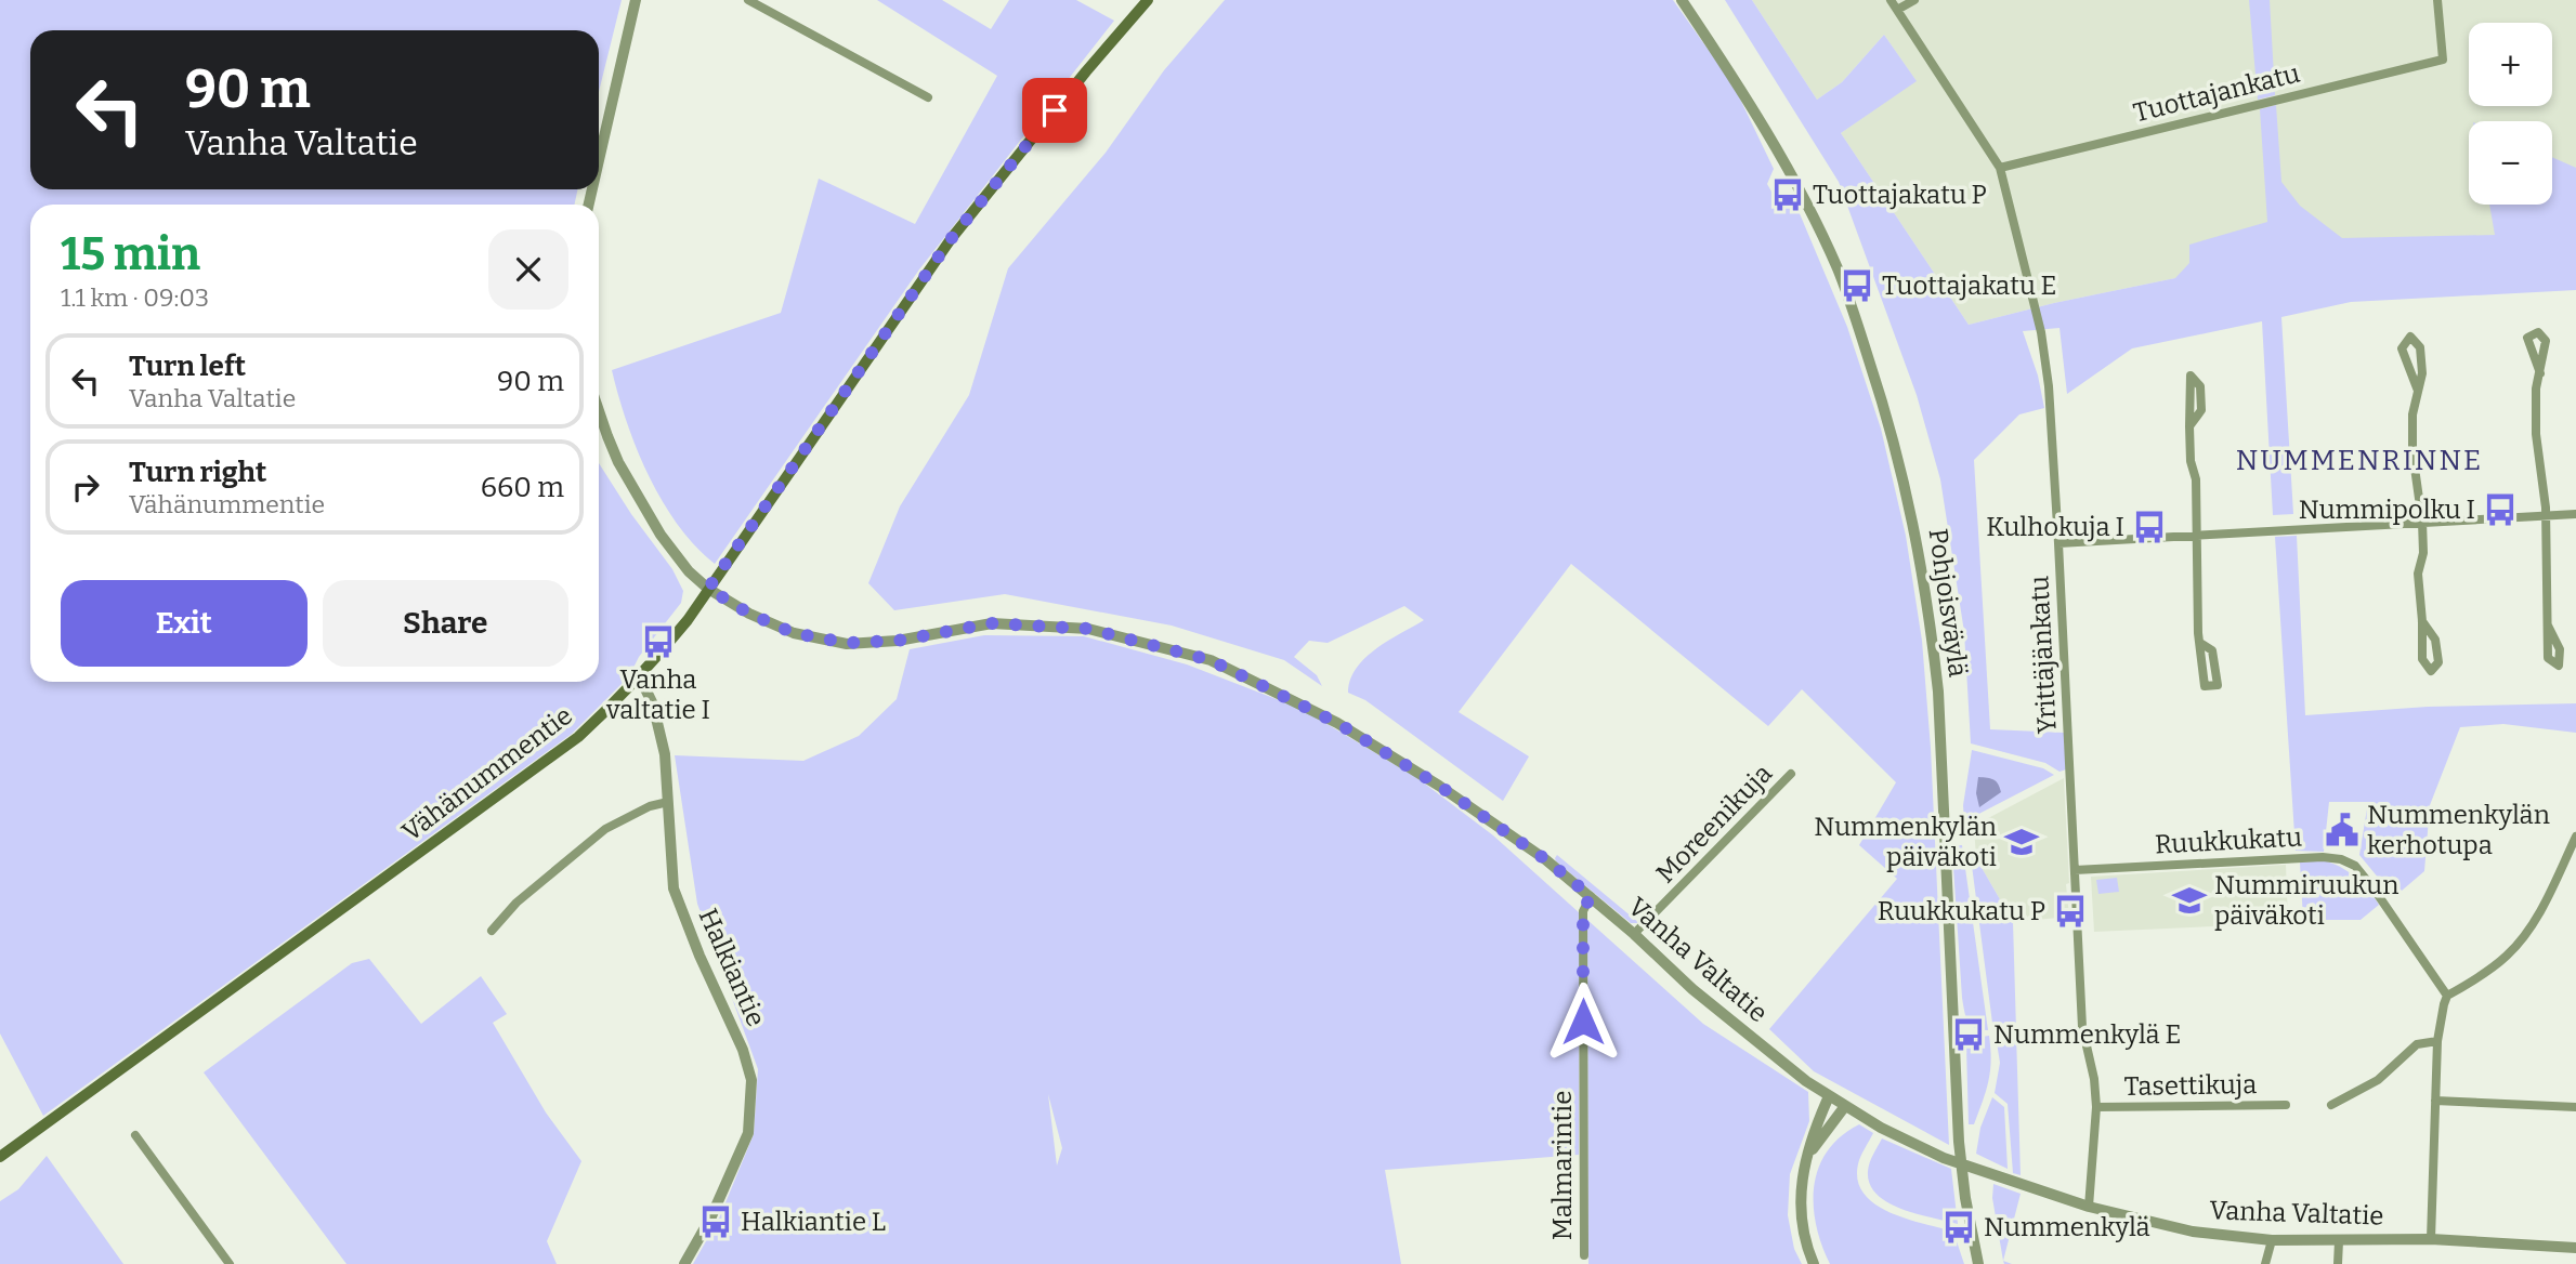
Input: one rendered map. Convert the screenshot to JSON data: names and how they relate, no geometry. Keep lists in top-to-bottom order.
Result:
{
  "streets": {
    "main road": ["Vähänummentie"],
    "street": [
      "Tuottajankatu",
      "Pohjoisväylä",
      "Yrittäjänkatu",
      "Moreenikuja",
      "Ruukkukatu",
      "Vanha Valtatie",
      "Halkiantie",
      "Tasettikuja",
      "Malmarintie"
    ]
  },
  "crossings": [
    ["Tuottajankatu", "Yrittäjänkatu"],
    ["Yrittäjänkatu", "Ruukkukatu"],
    ["Yrittäjänkatu", "Vanha Valtatie"],
    ["Yrittäjänkatu", "Tasettikuja"],
    ["Vähänummentie", "Vanha Valtatie"],
    ["Vähänummentie", "Halkiantie"],
    ["Moreenikuja", "Vanha Valtatie"],
    ["Vanha Valtatie", "Malmarintie"]
  ],
  "districts": ["NUMMENRINNE"],
  "places": {
    "bus stop": [
      "Tuottajakatu P",
      "Tuottajakatu E",
      "Nummipolku I",
      "Kulhokuja I",
      "Vanha valtatie I",
      "Ruukkukatu P",
      "Nummenkylä E",
      "Halkiantie L",
      "Nummenkylä"
    ],
    "public building": ["Nummenkylän kerhotupa"],
    "school or university": ["Nummenkylän päiväkoti", "Nummiruukun päiväkoti"]
  },
  "page": {
    "map_buttons": ["+", "−"],
    "turn": ["90 m", "Vanha Valtatie"],
    "heading": ["15 min", "1.1 km · 09:03"],
    "list": [
      {
        "name": "Turn left",
        "note": "Vanha Valtatie",
        "value": "90 m"
      },
      {
        "name": "Turn right",
        "note": "Vähänummentie",
        "value": "660 m"
      }
    ],
    "buttons": ["Exit", "Share"]
  }
}
